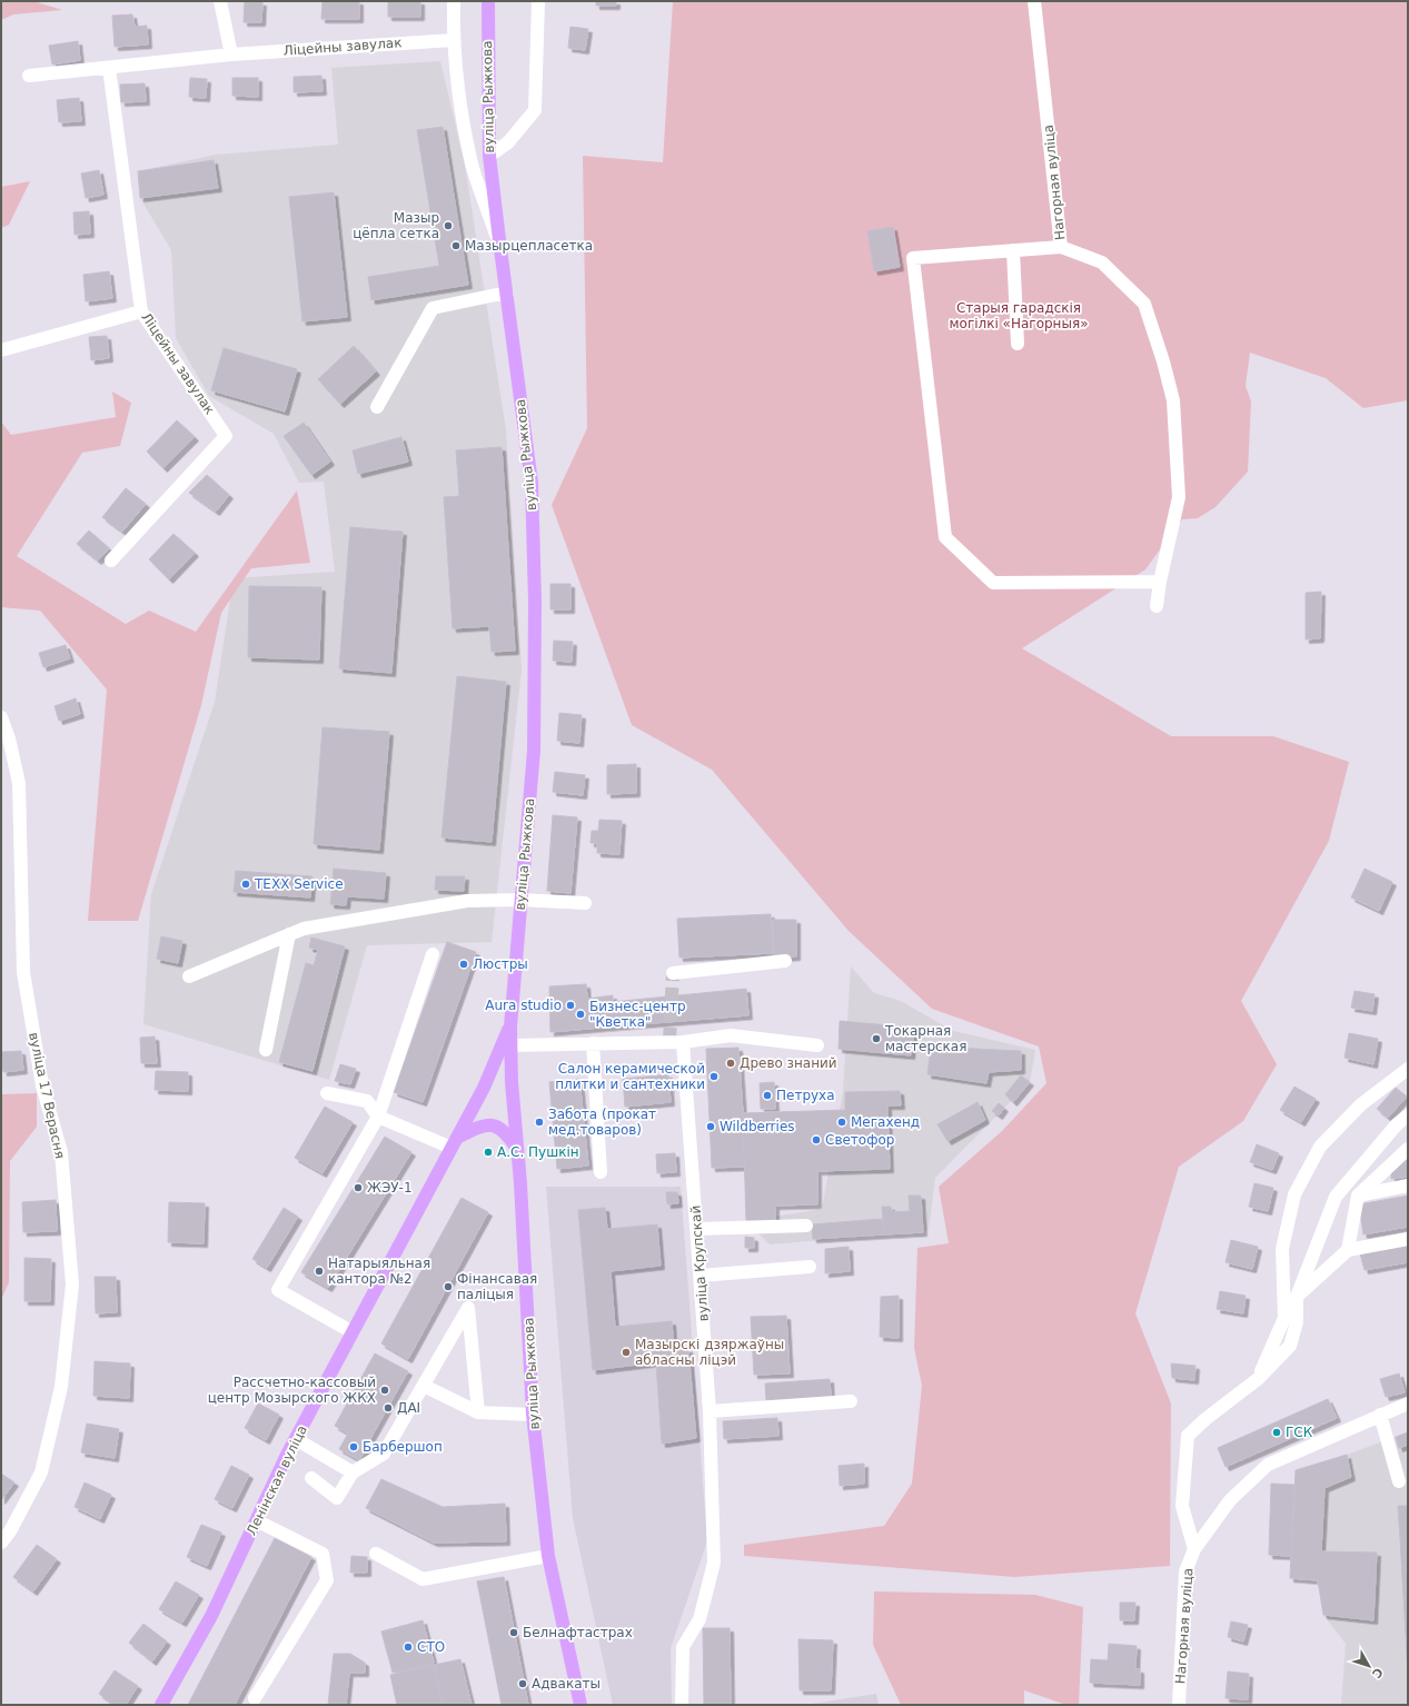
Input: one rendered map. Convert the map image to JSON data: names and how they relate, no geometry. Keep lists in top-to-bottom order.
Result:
{
  "streets": {
    "main road": ["вуліца Рыжкова", "Ленінская вуліца"],
    "street": [
      "Ліцейны завулак",
      "Нагорная вуліца",
      "вуліца 17 Верасня",
      "вуліца Крупскай"
    ]
  },
  "crossings": [
    ["вуліца Рыжкова", "Ленінская вуліца"]
  ],
  "parks": ["Старыя гарадскія могілкі «Нагорныя»"],
  "places": [
    "Мазыр цёпла сетка",
    "Мазырцепласетка",
    "TEXX Service",
    "Люстры",
    "Aura studio",
    "Бизнес-центр \"Кветка\"",
    "Токарная мастерская",
    "Древо знаний",
    "Салон керамической плитки и сантехники",
    "Петруха",
    "Забота (прокат мед.товаров)",
    "Мегахенд",
    "Wildberries",
    "Светофор",
    "А.С. Пушкін",
    "ЖЭУ-1",
    "Натарыяльная кантора №2",
    "Фінансавая паліцыя",
    "Мазырскі дзяржаўны абласны ліцэй",
    "Рассчетно-кассовый центр Мозырского ЖКХ",
    "ДАІ",
    "ГСК",
    "Барбершоп",
    "Белнафтастрах",
    "СТО",
    "Адвакаты"
  ],
  "north": "bottom right"
}
